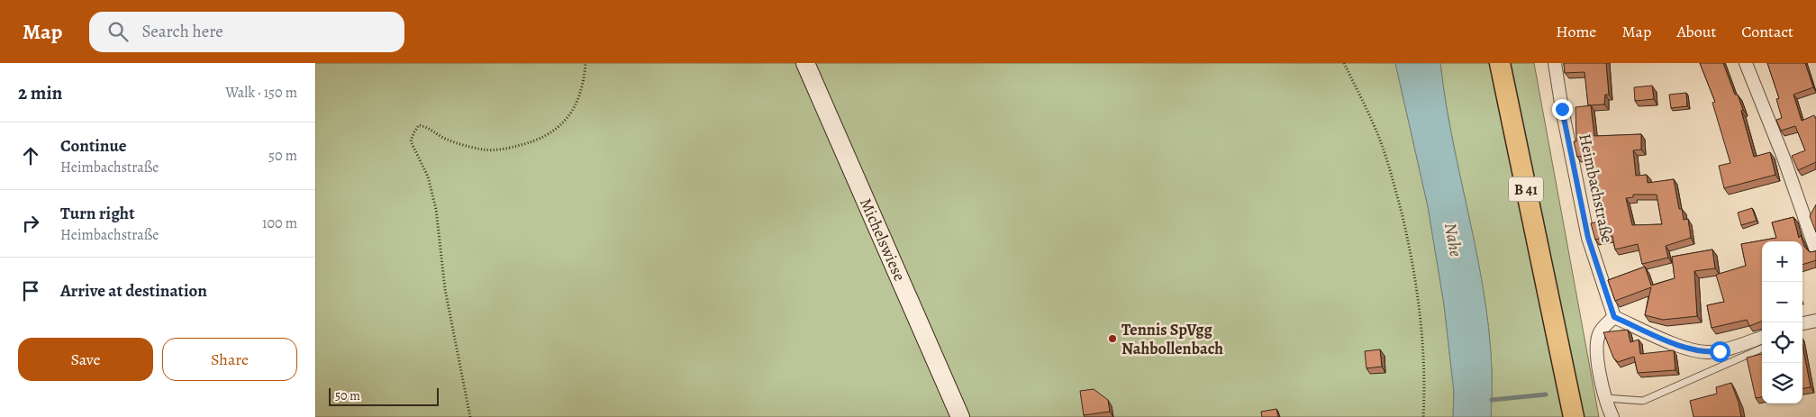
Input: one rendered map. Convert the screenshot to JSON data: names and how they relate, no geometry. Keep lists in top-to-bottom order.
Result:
{
  "streets": {
    "main road": ["B 41"],
    "street": ["Heimbachstraße", "Michelswiese"]
  },
  "water": ["Nahe"],
  "places": ["Tennis SpVgg Nahbollenbach"],
  "scale_bar": "50 m",
  "page": {
    "header": "Map",
    "search": "Search here",
    "nav": [
      "Home",
      "Map",
      "About",
      "Contact"
    ],
    "heading": ["2 min", "Walk · 150 m"],
    "list": [
      ["Continue", "Heimbachstraße", "50 m"],
      ["Turn right", "Heimbachstraße", "100 m"],
      "Arrive at destination"
    ],
    "map_buttons": ["+", "−"],
    "buttons": ["Save", "Share"],
    "scale": "50 m"
  }
}
